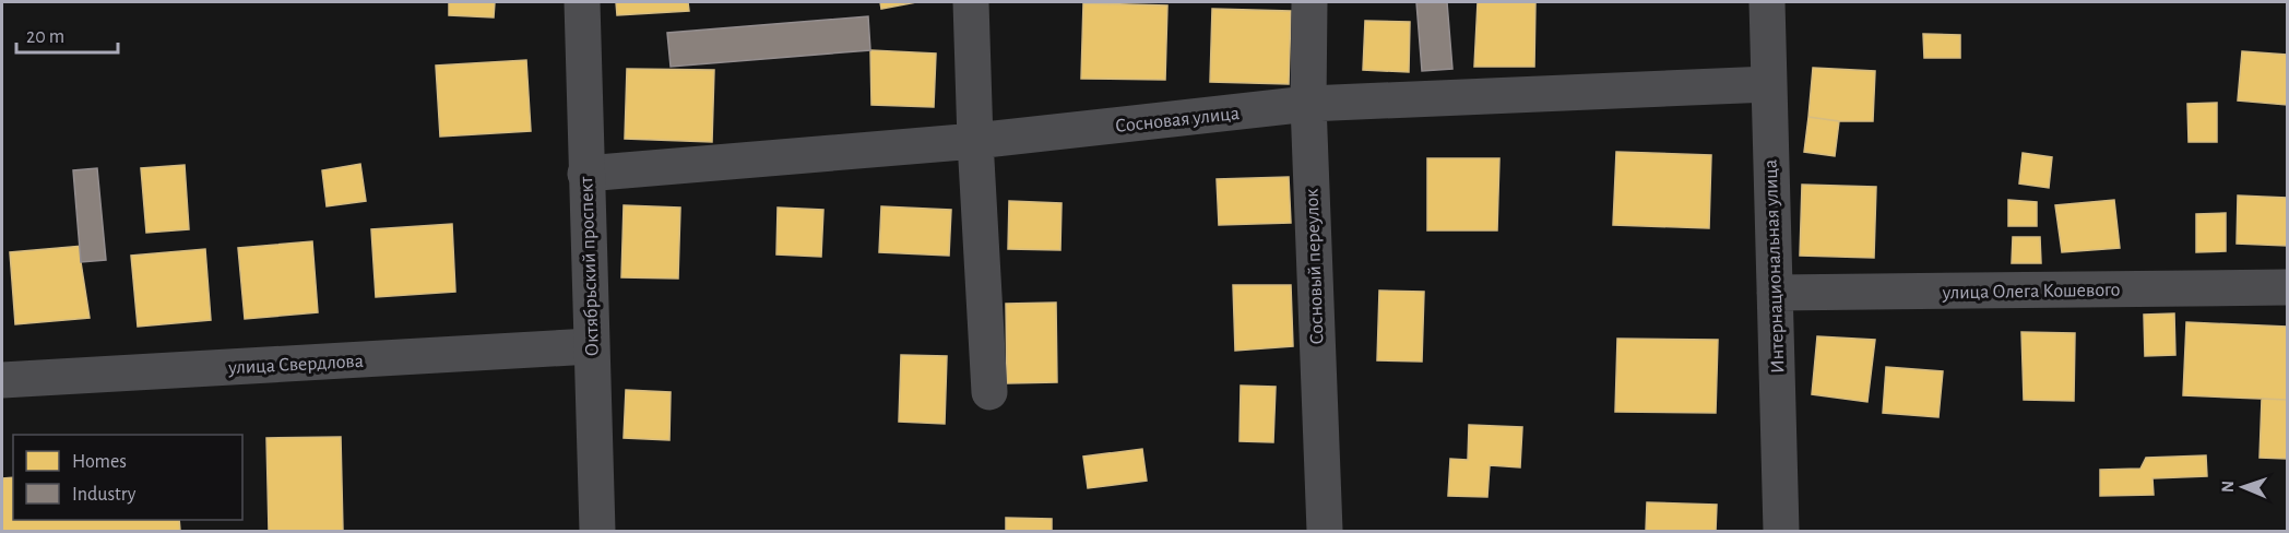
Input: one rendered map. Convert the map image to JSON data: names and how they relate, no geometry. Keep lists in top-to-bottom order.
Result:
{
  "streets": {
    "street": [
      "Сосновая улица",
      "Октябрьский проспект",
      "Сосновый переулок",
      "Интернациональная улица",
      "улица Олега Кошевого",
      "улица Свердлова"
    ]
  },
  "crossings": [
    ["Сосновая улица", "Октябрьский проспект"],
    ["Сосновая улица", "Сосновый переулок"],
    ["Сосновая улица", "Интернациональная улица"],
    ["Октябрьский проспект", "улица Свердлова"],
    ["Интернациональная улица", "улица Олега Кошевого"]
  ],
  "legend": ["Homes", "Industry"],
  "scale_bar": "20 m",
  "north": "left"
}
